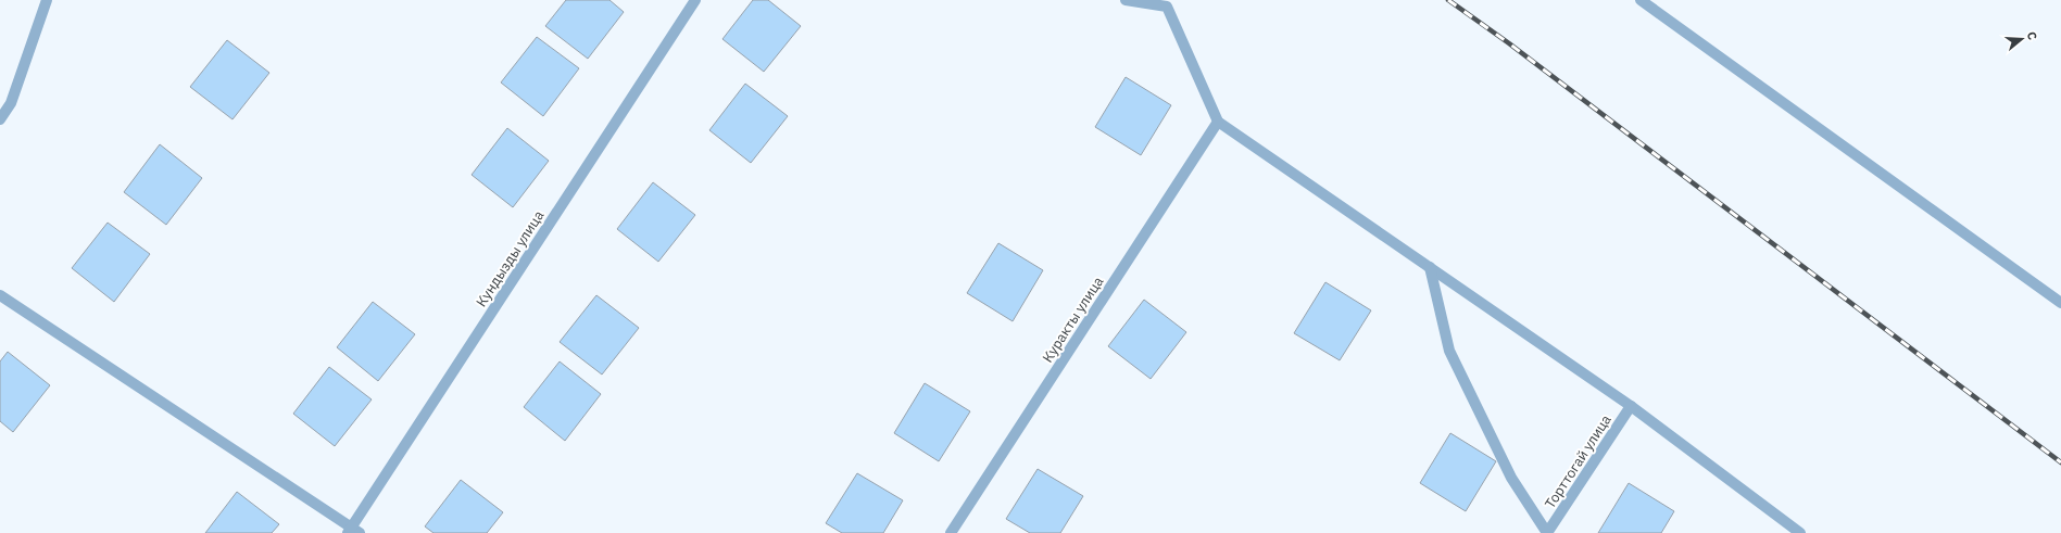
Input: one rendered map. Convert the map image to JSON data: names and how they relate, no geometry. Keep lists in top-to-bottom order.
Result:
{
  "streets": {
    "street": ["Кундызды улица", "Куракты улица", "Торттогай улица"]
  },
  "north": "right"
}
